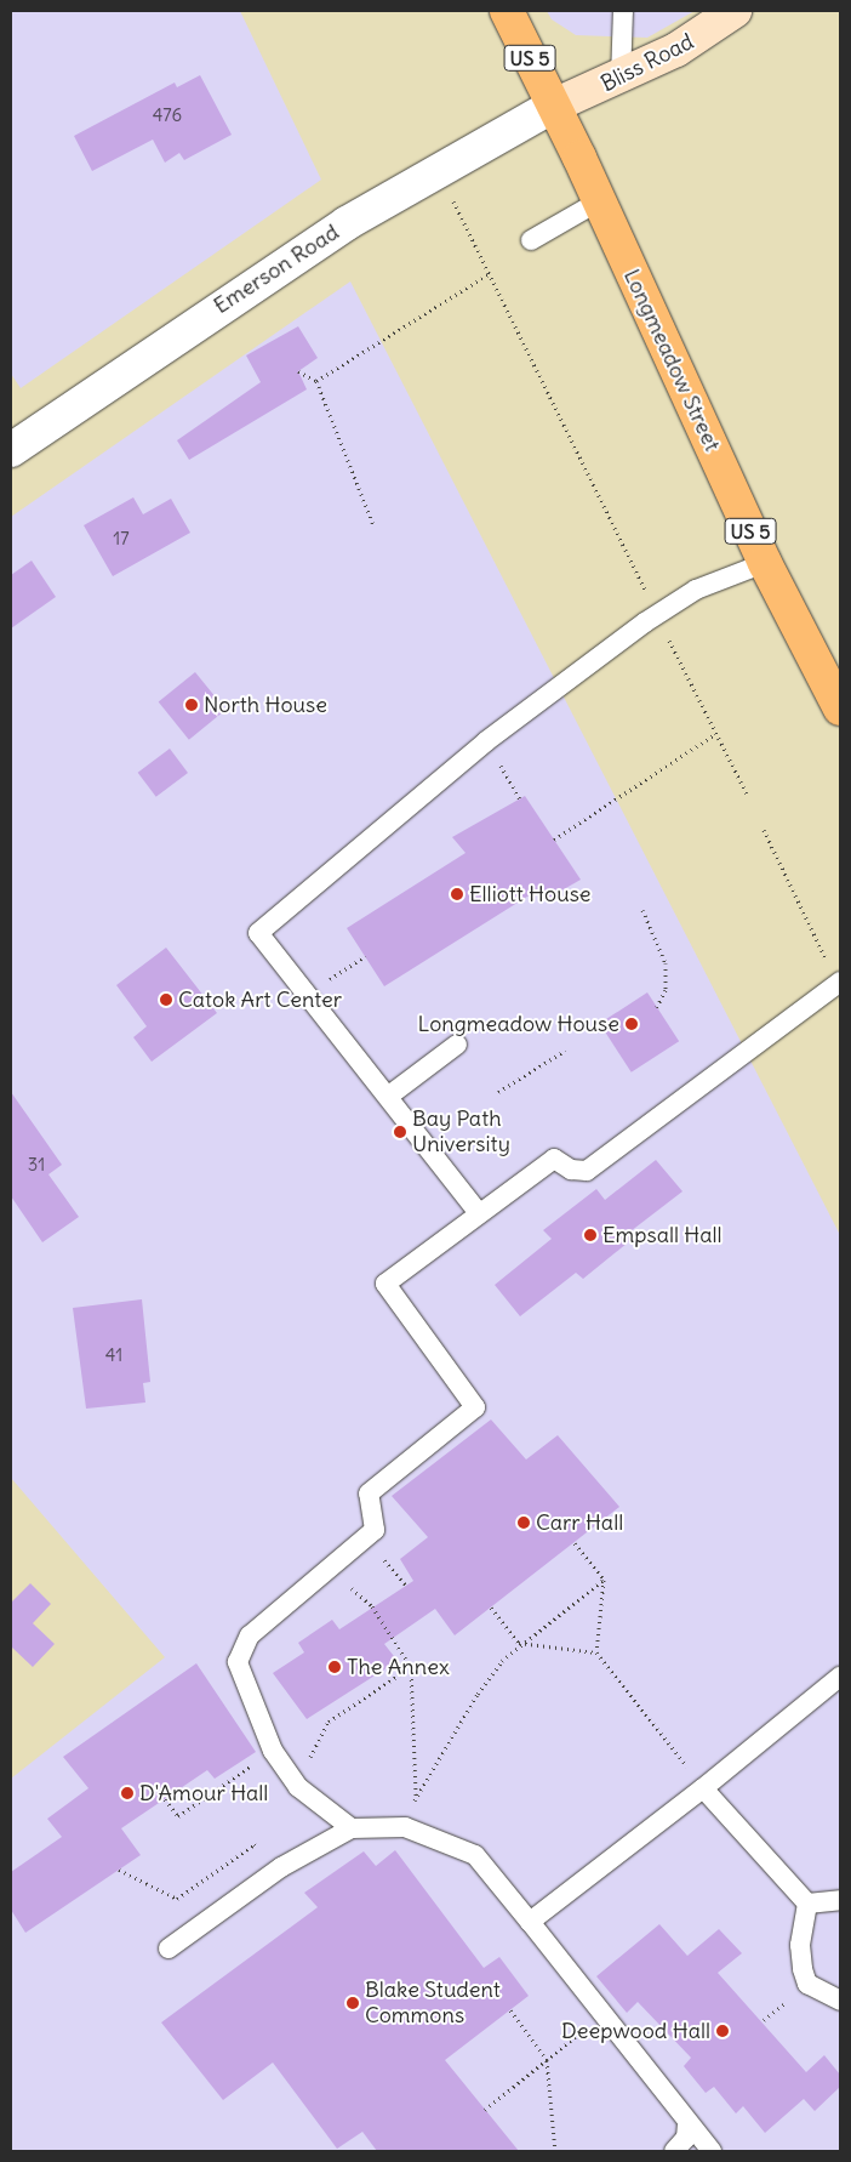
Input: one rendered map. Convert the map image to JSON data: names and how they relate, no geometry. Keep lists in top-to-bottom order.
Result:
{
  "streets": {
    "main road": ["US 5", "Bliss Road", "Longmeadow Street"],
    "street": ["Emerson Road"]
  },
  "crossings": [
    ["Bliss Road", "Emerson Road"],
    ["Bliss Road", "Longmeadow Street"],
    ["Emerson Road", "Longmeadow Street"]
  ],
  "places": [
    "North House",
    "Elliott House",
    "Catok Art Center",
    "Longmeadow House",
    "Bay Path University",
    "Empsall Hall",
    "Carr Hall",
    "The Annex",
    "D'Amour Hall",
    "Blake Student Commons",
    "Deepwood Hall"
  ],
  "house_numbers": [
    "476",
    "17",
    "31",
    "41"
  ]
}
